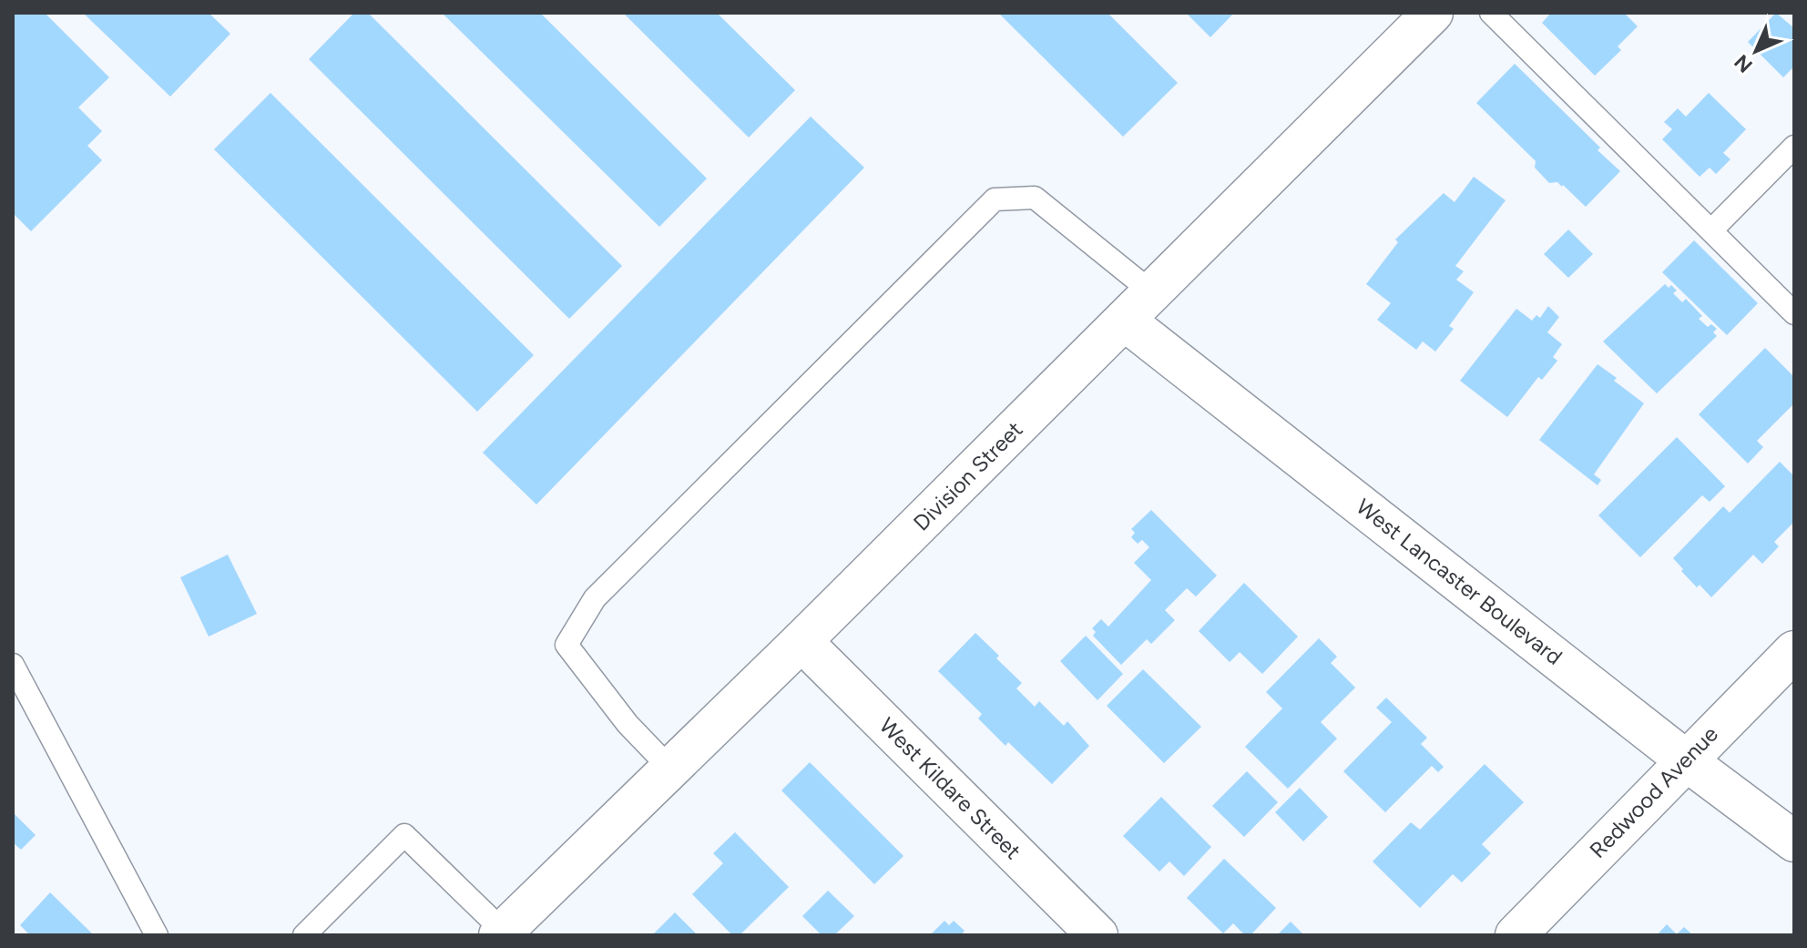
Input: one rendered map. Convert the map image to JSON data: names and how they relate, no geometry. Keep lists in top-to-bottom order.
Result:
{
  "streets": {
    "street": [
      "Division Street",
      "West Lancaster Boulevard",
      "West Kildare Street",
      "Redwood Avenue"
    ]
  },
  "crossings": [
    ["Division Street", "West Lancaster Boulevard"],
    ["Division Street", "West Kildare Street"],
    ["West Lancaster Boulevard", "Redwood Avenue"]
  ],
  "north": "bottom left"
}
